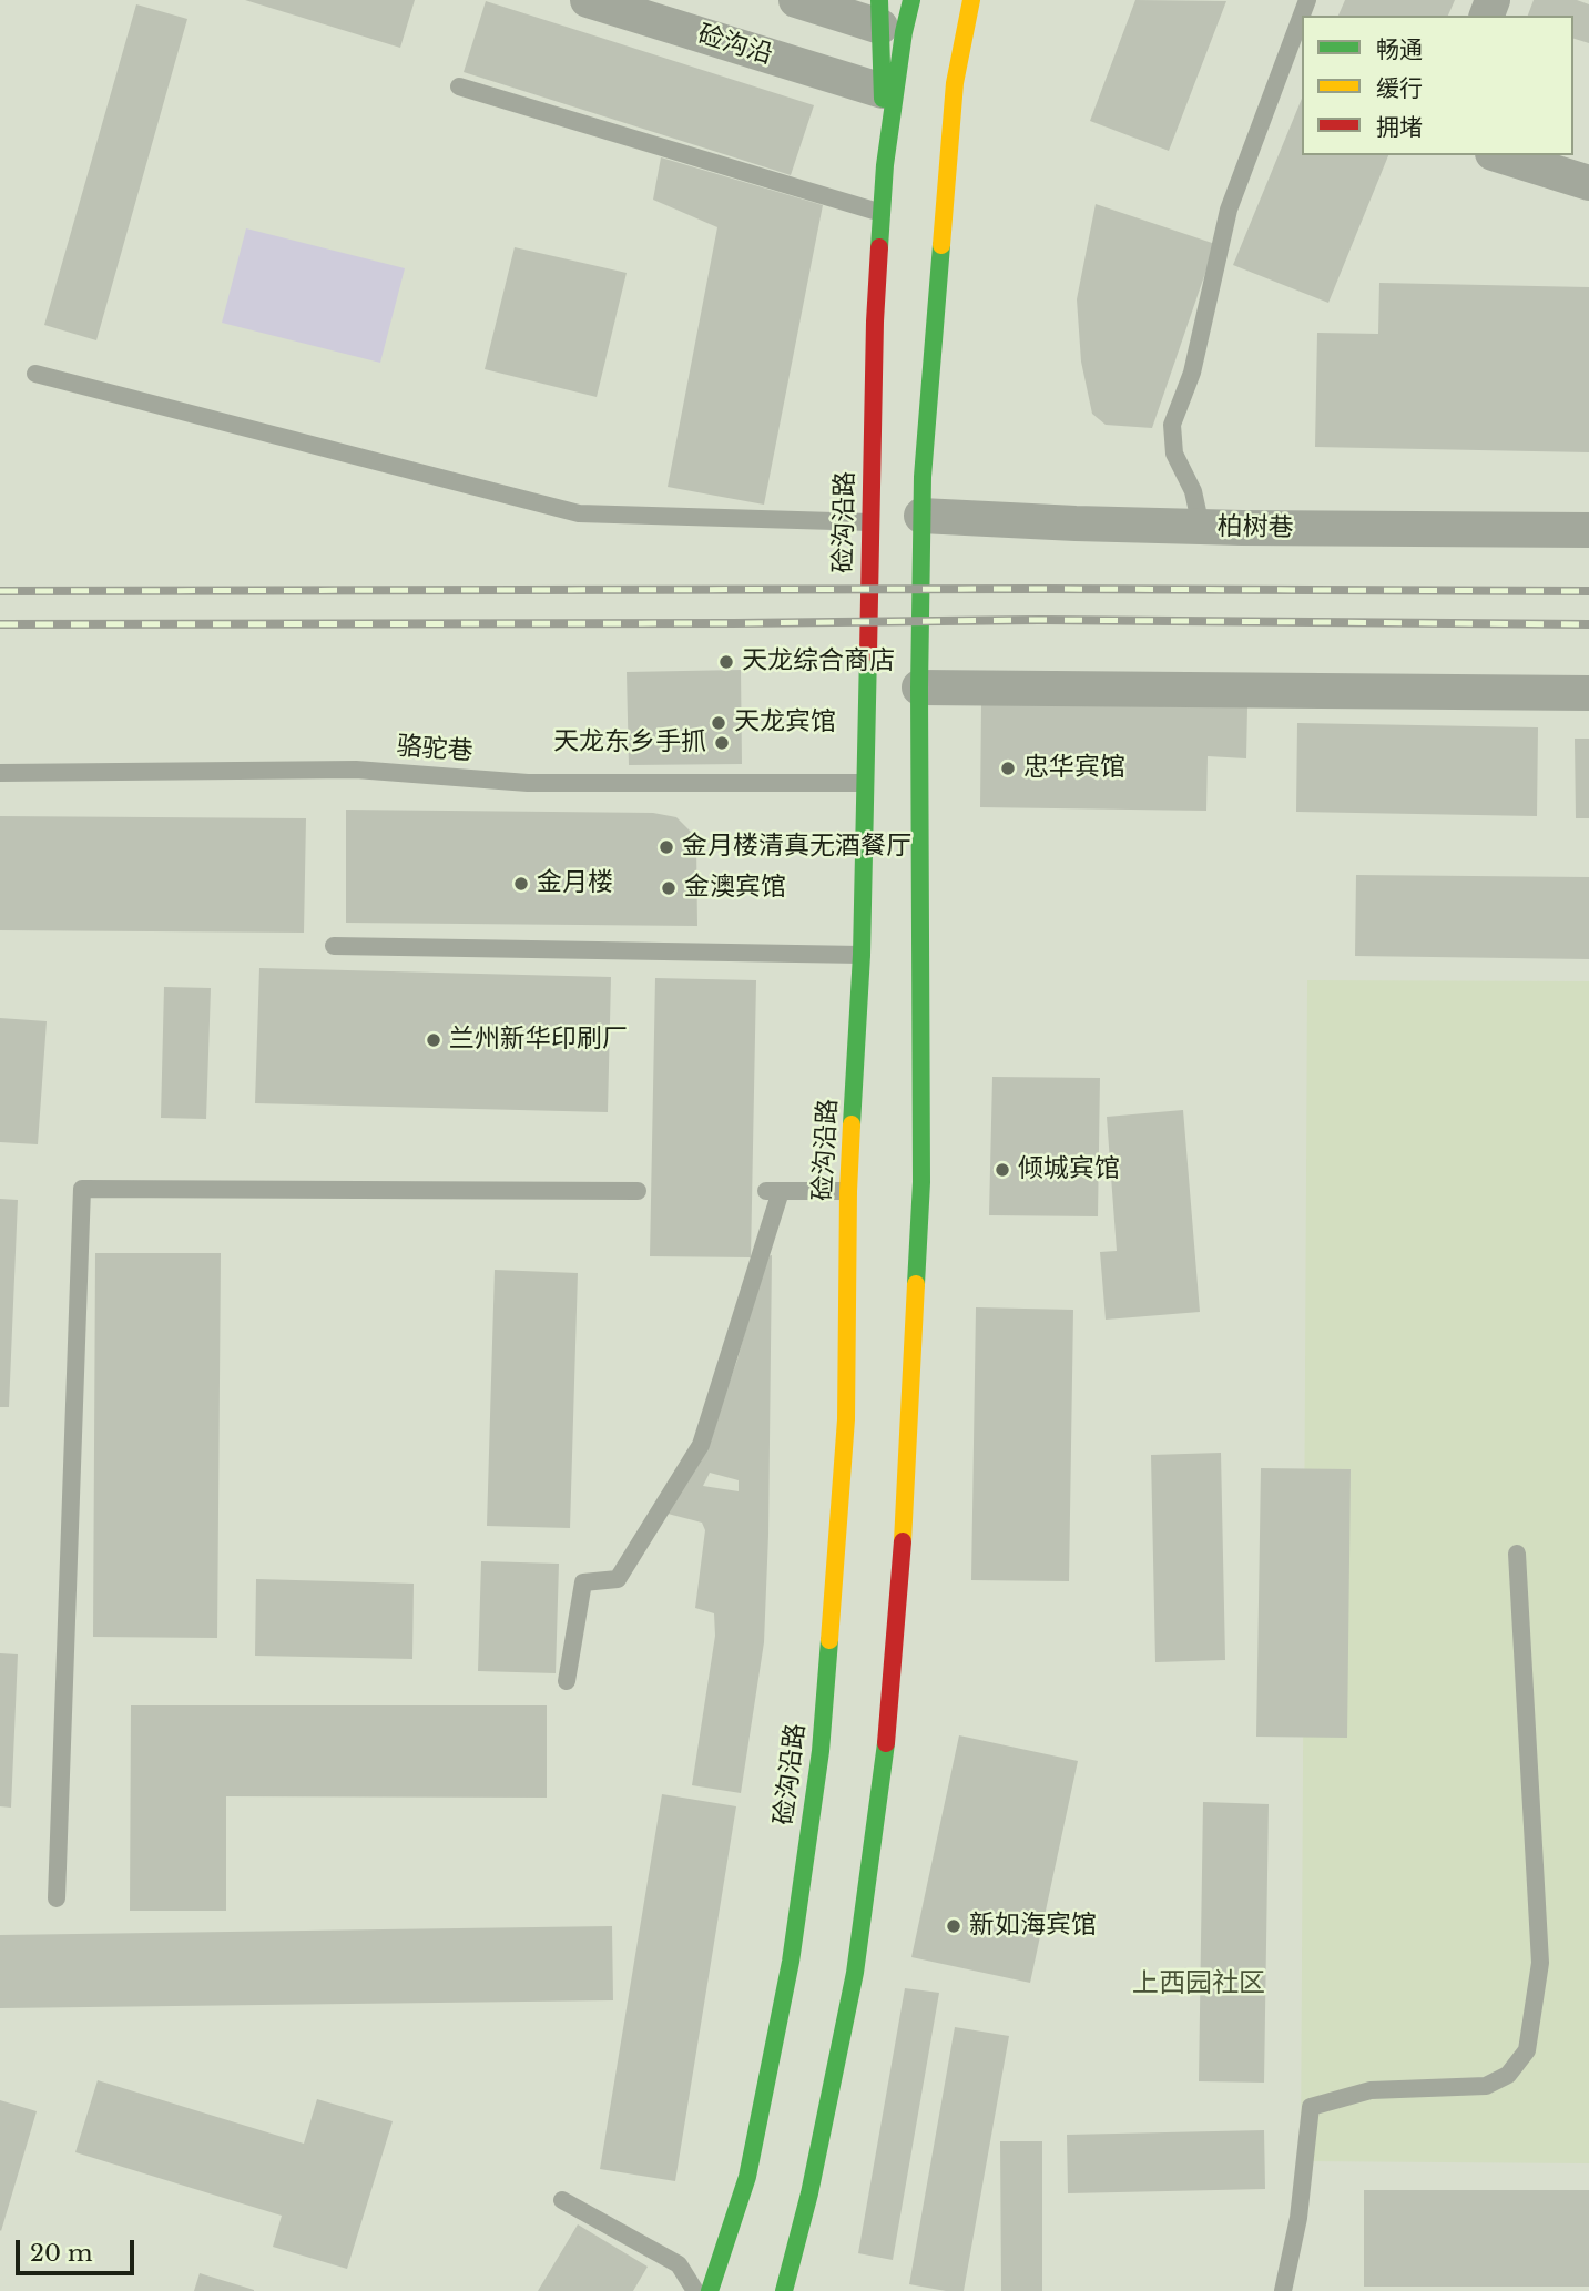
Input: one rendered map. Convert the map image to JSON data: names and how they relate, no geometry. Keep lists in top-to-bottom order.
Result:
{
  "streets": {
    "main road": ["硷沟沿路"],
    "street": ["硷沟沿", "柏树巷"],
    "lane": ["骆驼巷"]
  },
  "crossings": [
    ["硷沟沿路", "骆驼巷"]
  ],
  "districts": ["上西园社区"],
  "places": [
    "天龙综合商店",
    "天龙宾馆",
    "天龙东乡手抓",
    "忠华宾馆",
    "金月楼清真无酒餐厅",
    "金月楼",
    "金澳宾馆",
    "兰州新华印刷厂",
    "倾城宾馆",
    "新如海宾馆"
  ],
  "legend": ["畅通", "缓行", "拥堵"],
  "scale_bar": "20 m"
}
